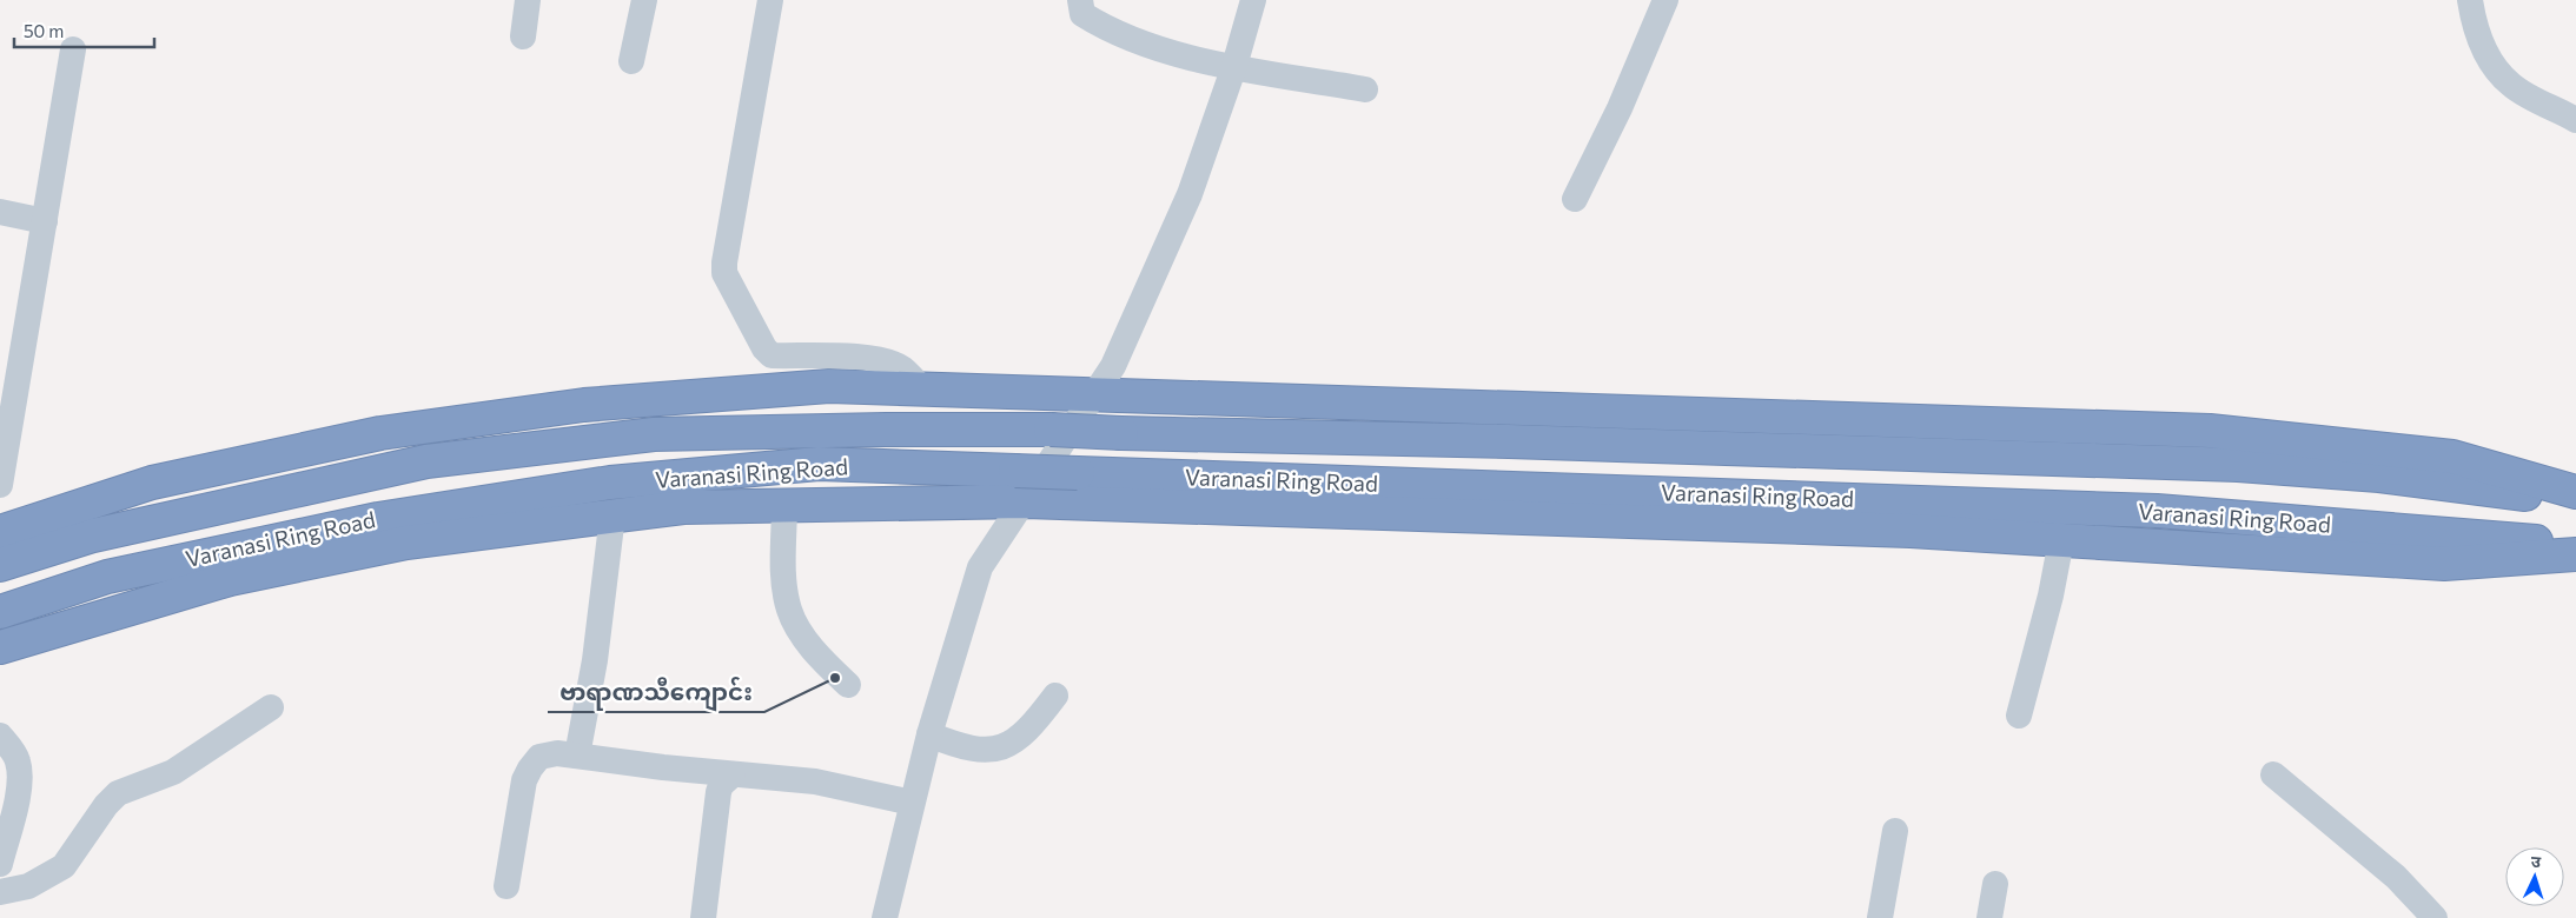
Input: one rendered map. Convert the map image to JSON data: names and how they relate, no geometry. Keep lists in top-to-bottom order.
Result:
{
  "streets": {
    "highway": ["Varanasi Ring Road"]
  },
  "places": ["ဗာရာဏသီကျောင်း"],
  "scale_bar": "50 m",
  "north": "top"
}
